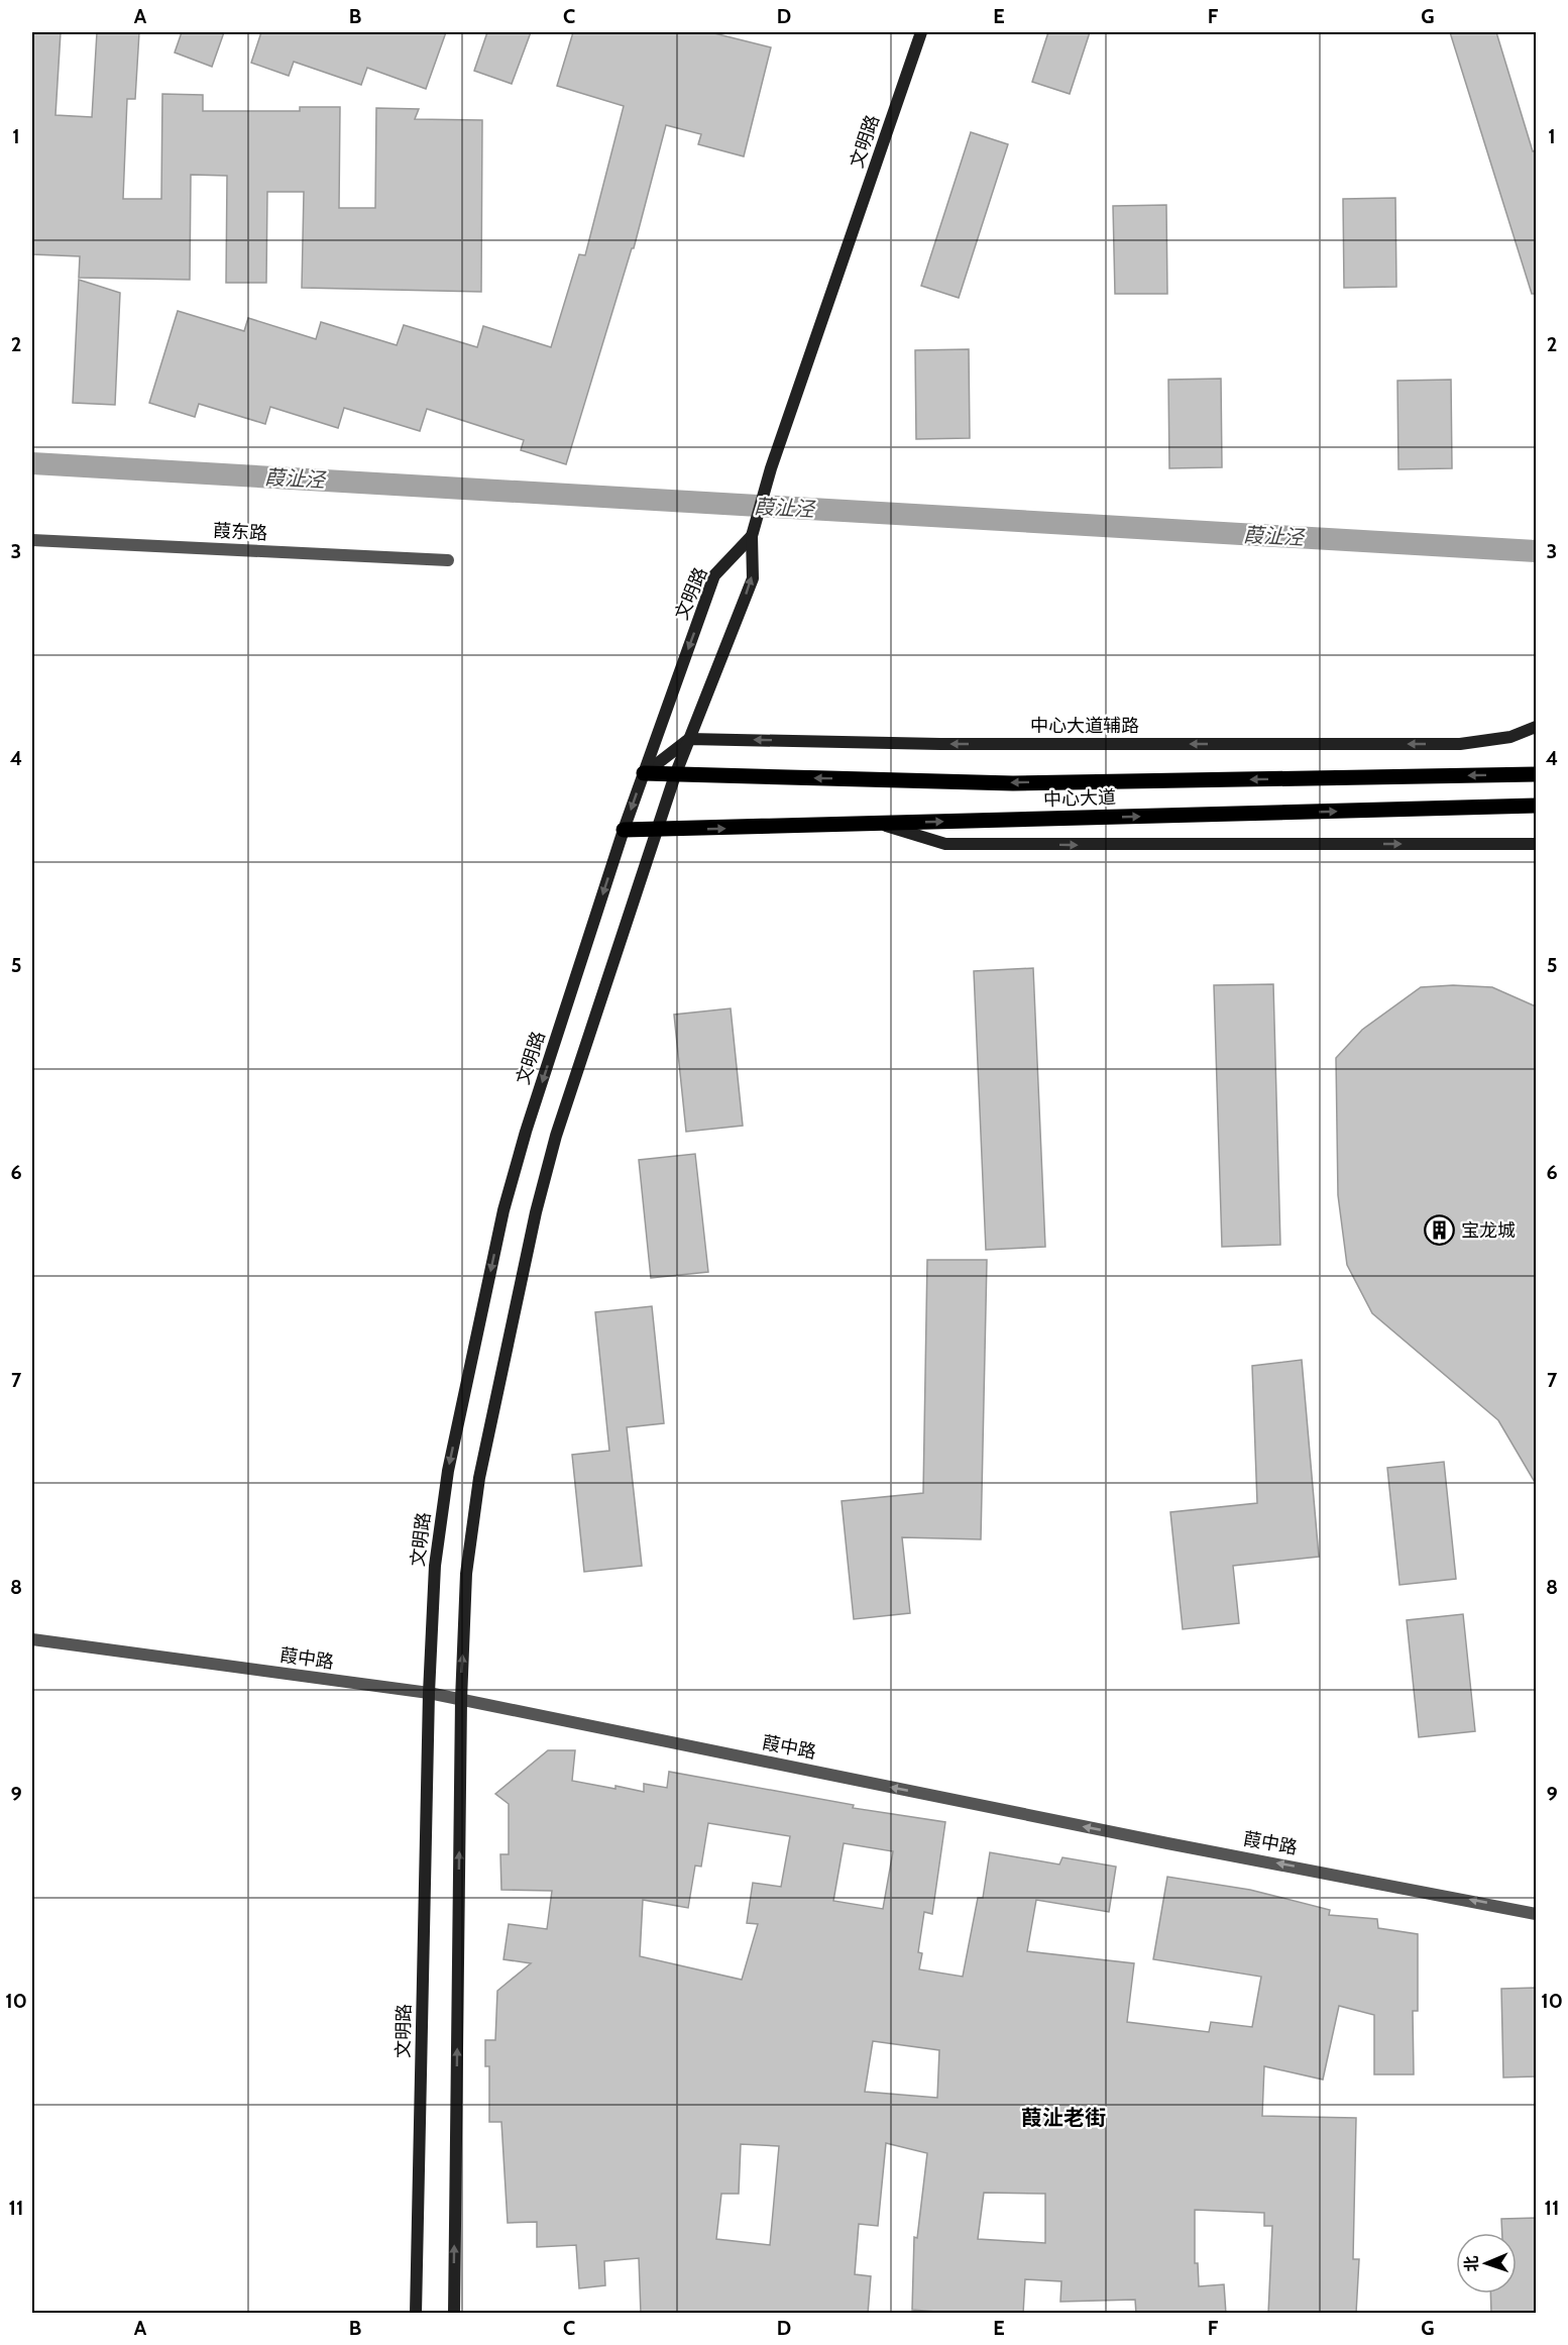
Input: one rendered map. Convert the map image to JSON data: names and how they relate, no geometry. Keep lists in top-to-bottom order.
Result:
{
  "streets": {
    "main road": ["文明路", "中心大道辅路", "中心大道"],
    "street": ["葭东路", "葭中路"]
  },
  "crossings": [
    ["文明路", "中心大道"],
    ["文明路", "葭中路"]
  ],
  "one_way": ["葭中路"],
  "districts": ["葭沚老街"],
  "water": ["葭沚泾"],
  "places": {
    "building": ["宝龙城"]
  },
  "north": "left",
  "grid": {
    "columns": [
      "A",
      "B",
      "C",
      "D",
      "E",
      "F",
      "G"
    ],
    "rows": [
      "1",
      "2",
      "3",
      "4",
      "5",
      "6",
      "7",
      "8",
      "9",
      "10",
      "11"
    ]
  }
}
